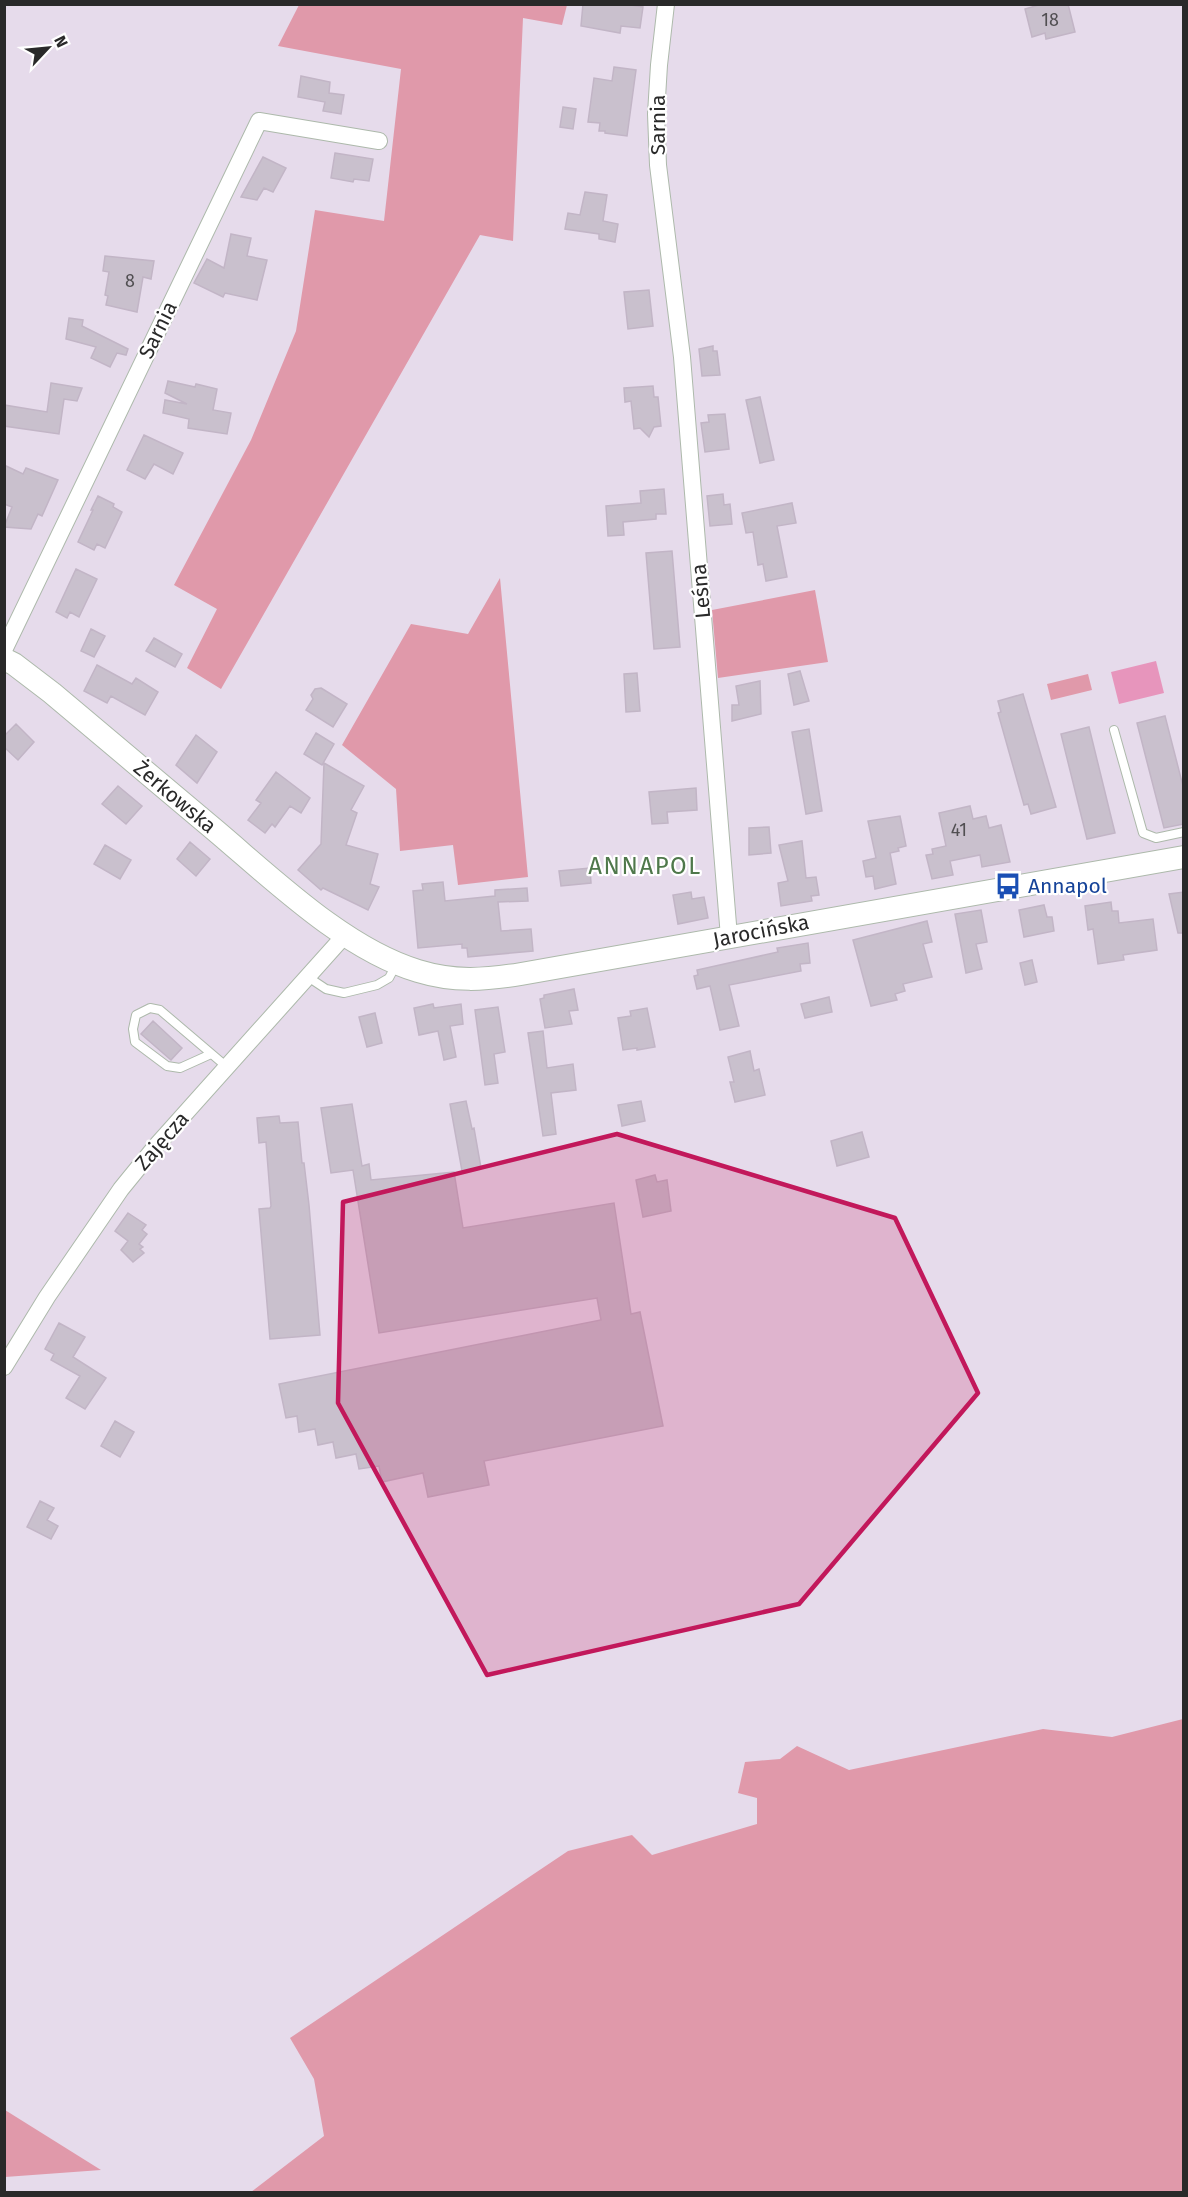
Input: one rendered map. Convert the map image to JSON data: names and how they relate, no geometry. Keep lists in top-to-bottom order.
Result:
{
  "streets": {
    "street": [
      "Sarnia",
      "Leśna",
      "Żerkowska",
      "Jarocińska",
      "Zajęcza"
    ]
  },
  "crossings": [
    ["Sarnia", "Leśna"],
    ["Leśna", "Jarocińska"],
    ["Żerkowska", "Jarocińska"],
    ["Żerkowska", "Zajęcza"],
    ["Jarocińska", "Zajęcza"]
  ],
  "districts": ["ANNAPOL"],
  "places": {
    "bus stop": ["Annapol"]
  },
  "house_numbers": ["18", "8", "41"],
  "north": "top right"
}
